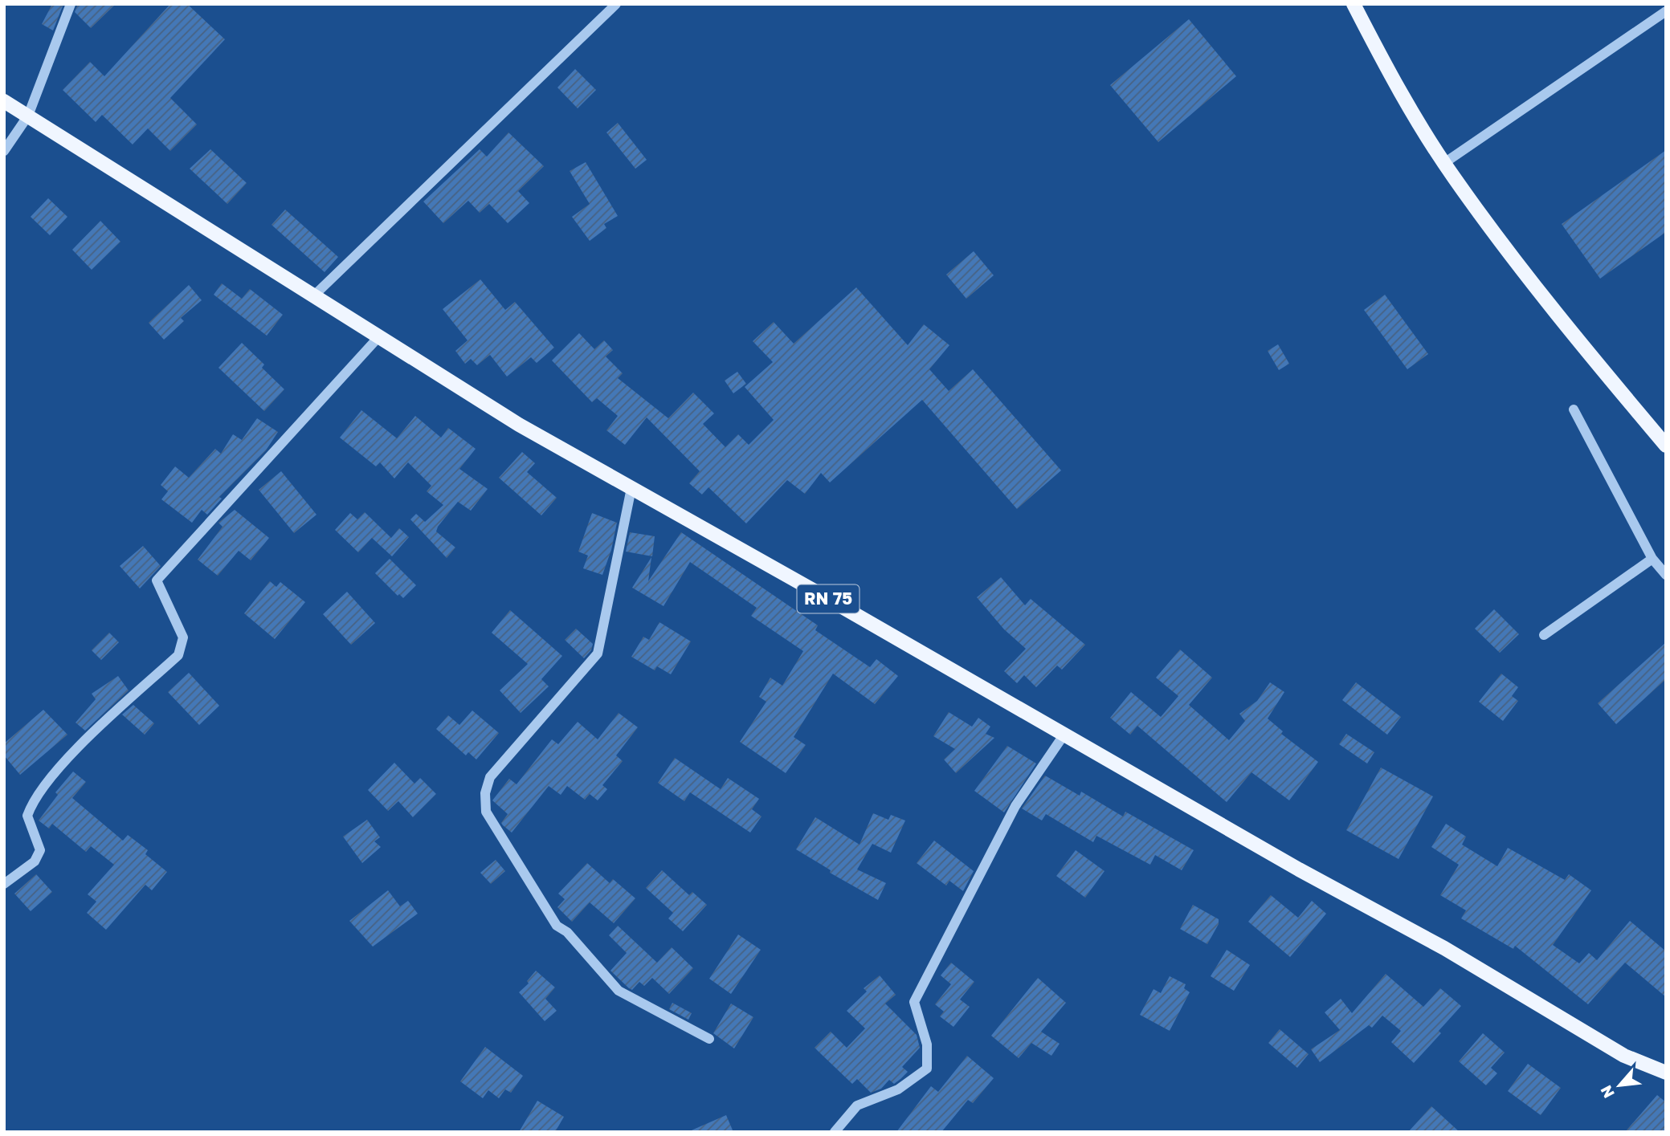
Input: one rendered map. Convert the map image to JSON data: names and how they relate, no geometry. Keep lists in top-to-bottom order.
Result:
{
  "streets": {
    "main road": ["RN 75"]
  },
  "north": "bottom left"
}
